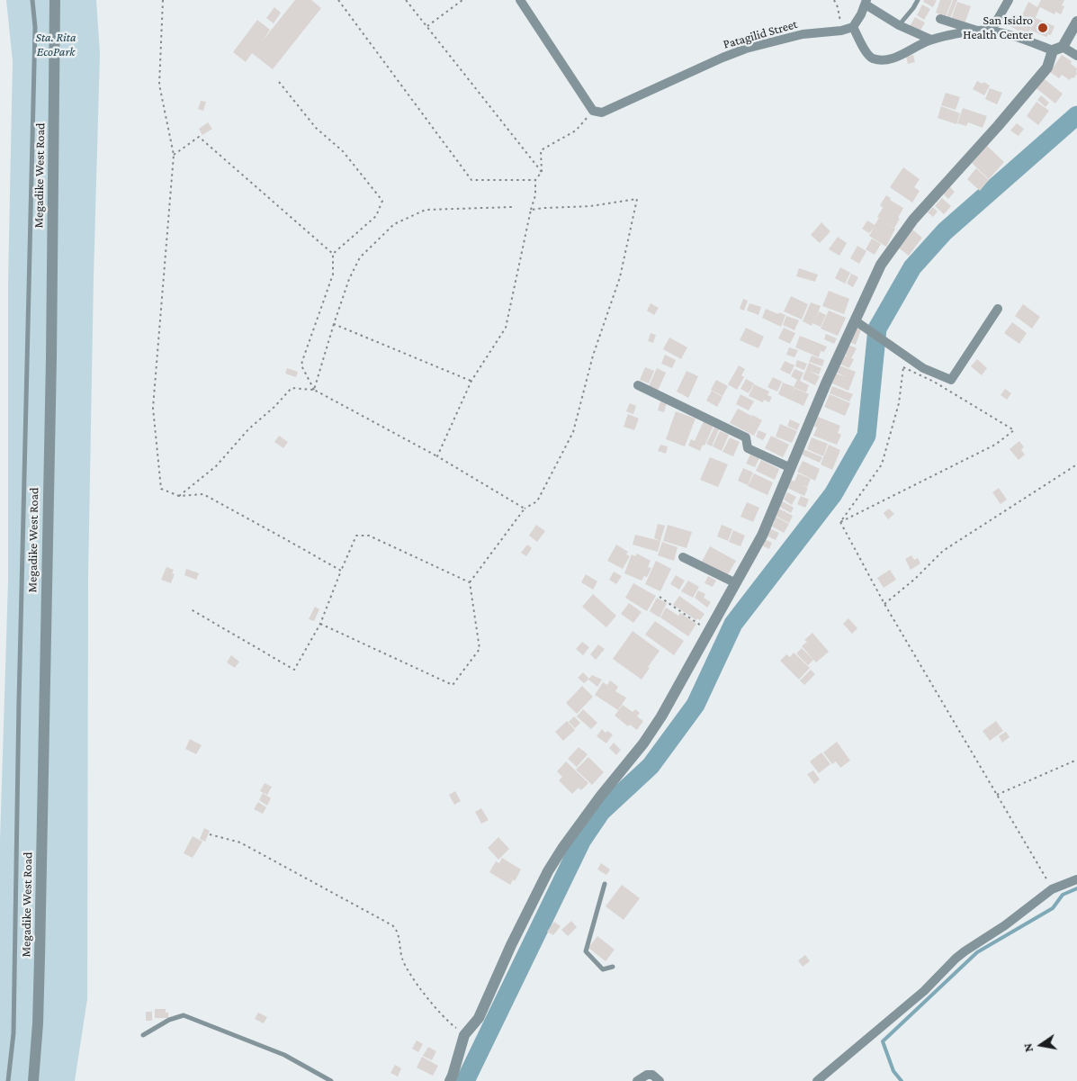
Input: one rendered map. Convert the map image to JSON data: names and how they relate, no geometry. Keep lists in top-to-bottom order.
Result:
{
  "streets": {
    "street": ["Patagilid Street", "Megadike West Road"]
  },
  "parks": ["Sta. Rita EcoPark"],
  "places": ["San Isidro Health Center"],
  "north": "left"
}
